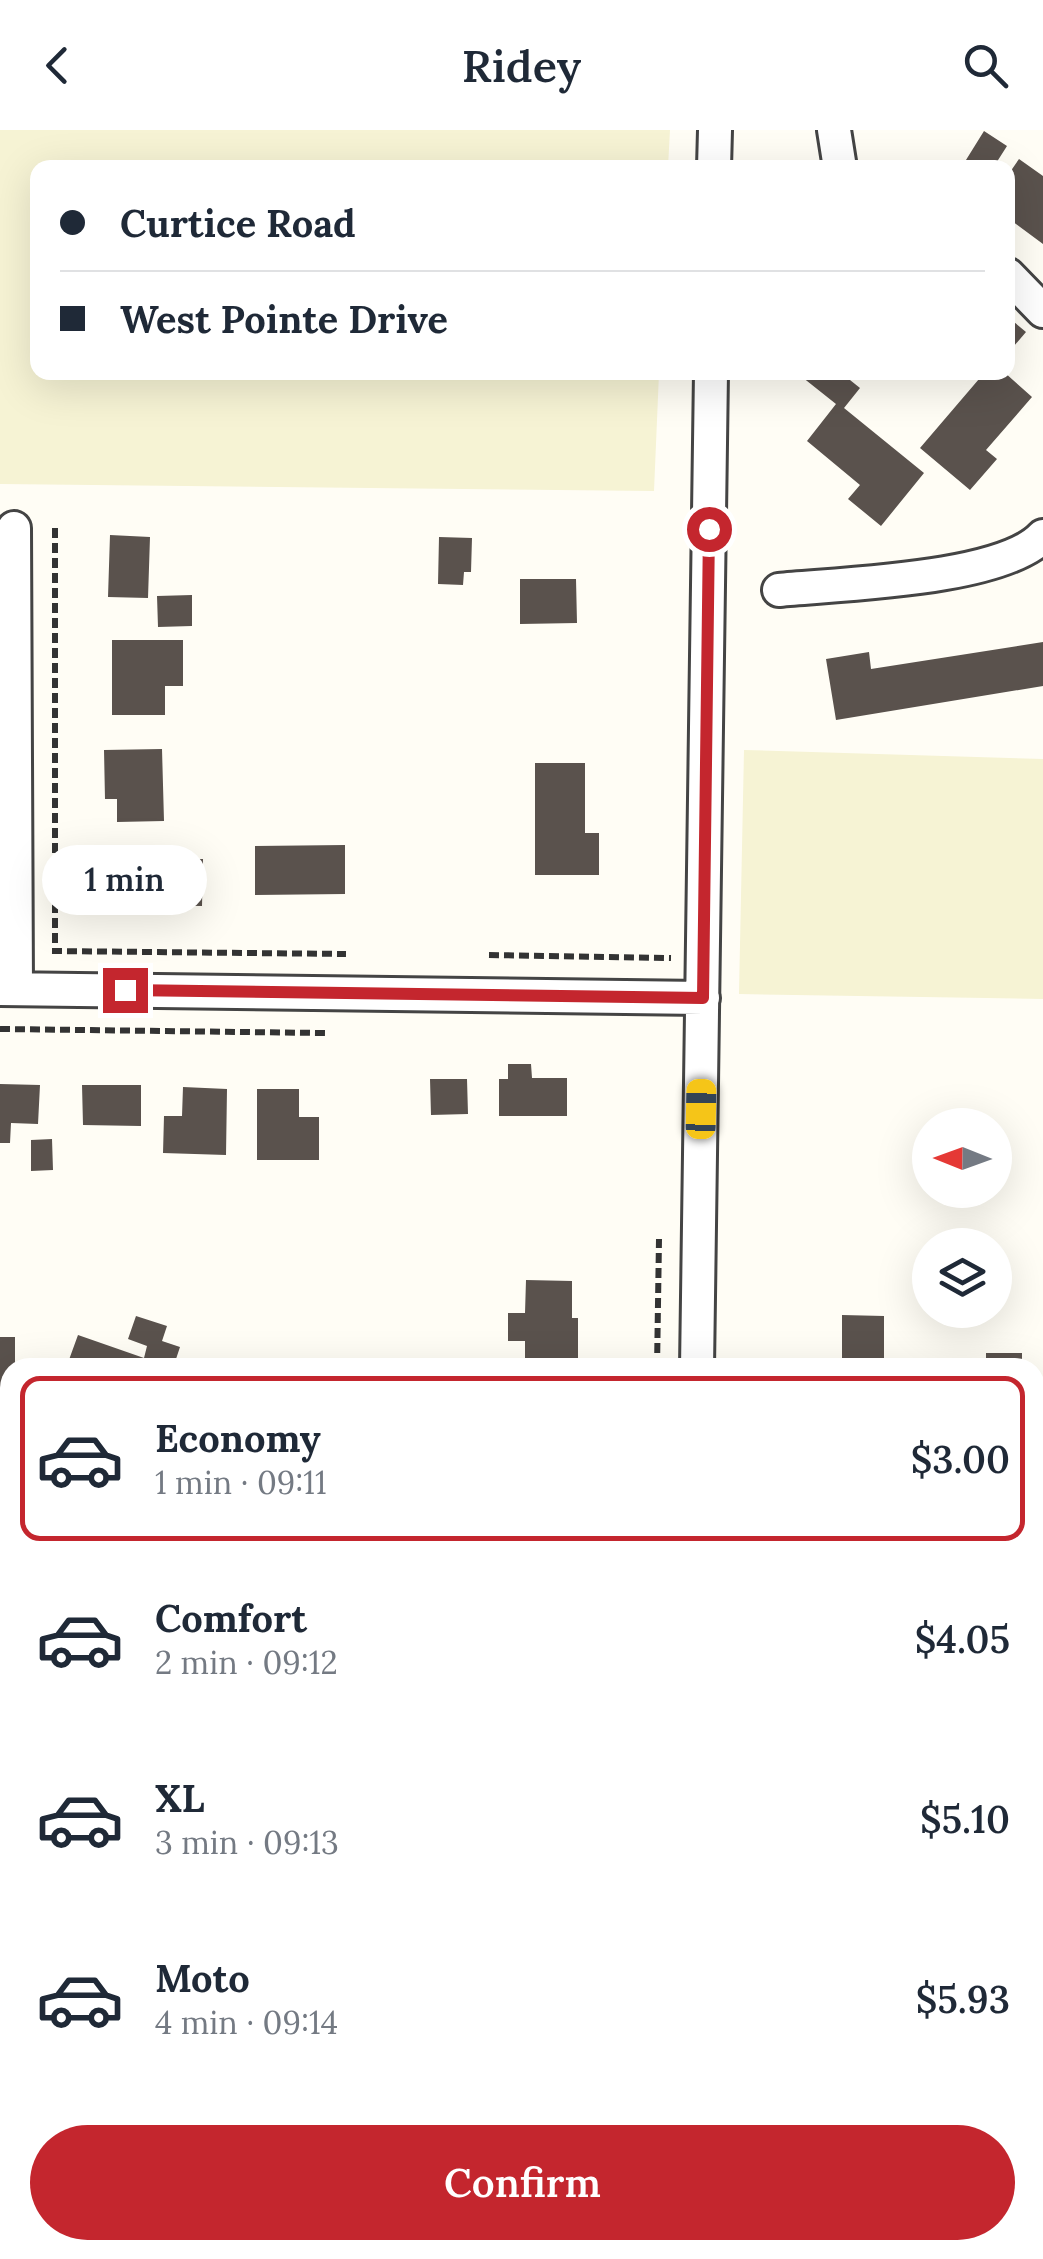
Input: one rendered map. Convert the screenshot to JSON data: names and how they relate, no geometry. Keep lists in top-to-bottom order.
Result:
{
  "north": "left",
  "page": {
    "header": "Ridey",
    "banner": ["Curtice Road", "West Pointe Drive"],
    "bubble": "1 min",
    "list": [
      {
        "name": "Economy",
        "note": "1 min · 09:11",
        "value": "$3.00"
      },
      {
        "name": "Comfort",
        "note": "2 min · 09:12",
        "value": "$4.05"
      },
      {
        "name": "XL",
        "note": "3 min · 09:13",
        "value": "$5.10"
      },
      {
        "name": "Moto",
        "note": "4 min · 09:14",
        "value": "$5.93"
      }
    ],
    "buttons": "Confirm"
  }
}
